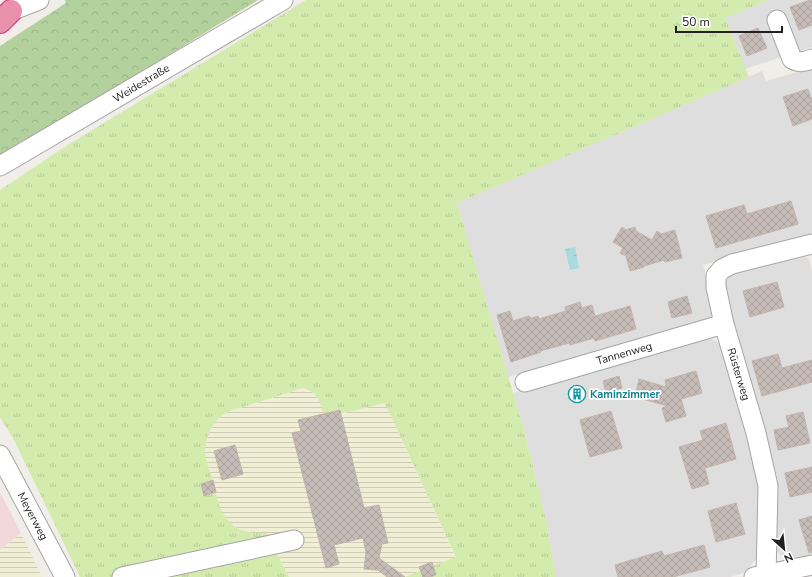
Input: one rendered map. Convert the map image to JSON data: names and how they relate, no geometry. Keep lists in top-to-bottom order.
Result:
{
  "streets": {
    "street": [
      "Weidestraße",
      "Tannenweg",
      "Rüsterweg",
      "Meyerweg"
    ]
  },
  "crossings": [
    ["Tannenweg", "Rüsterweg"]
  ],
  "places": {
    "building": ["Kaminzimmer"]
  },
  "scale_bar": "50 m",
  "north": "bottom right"
}
